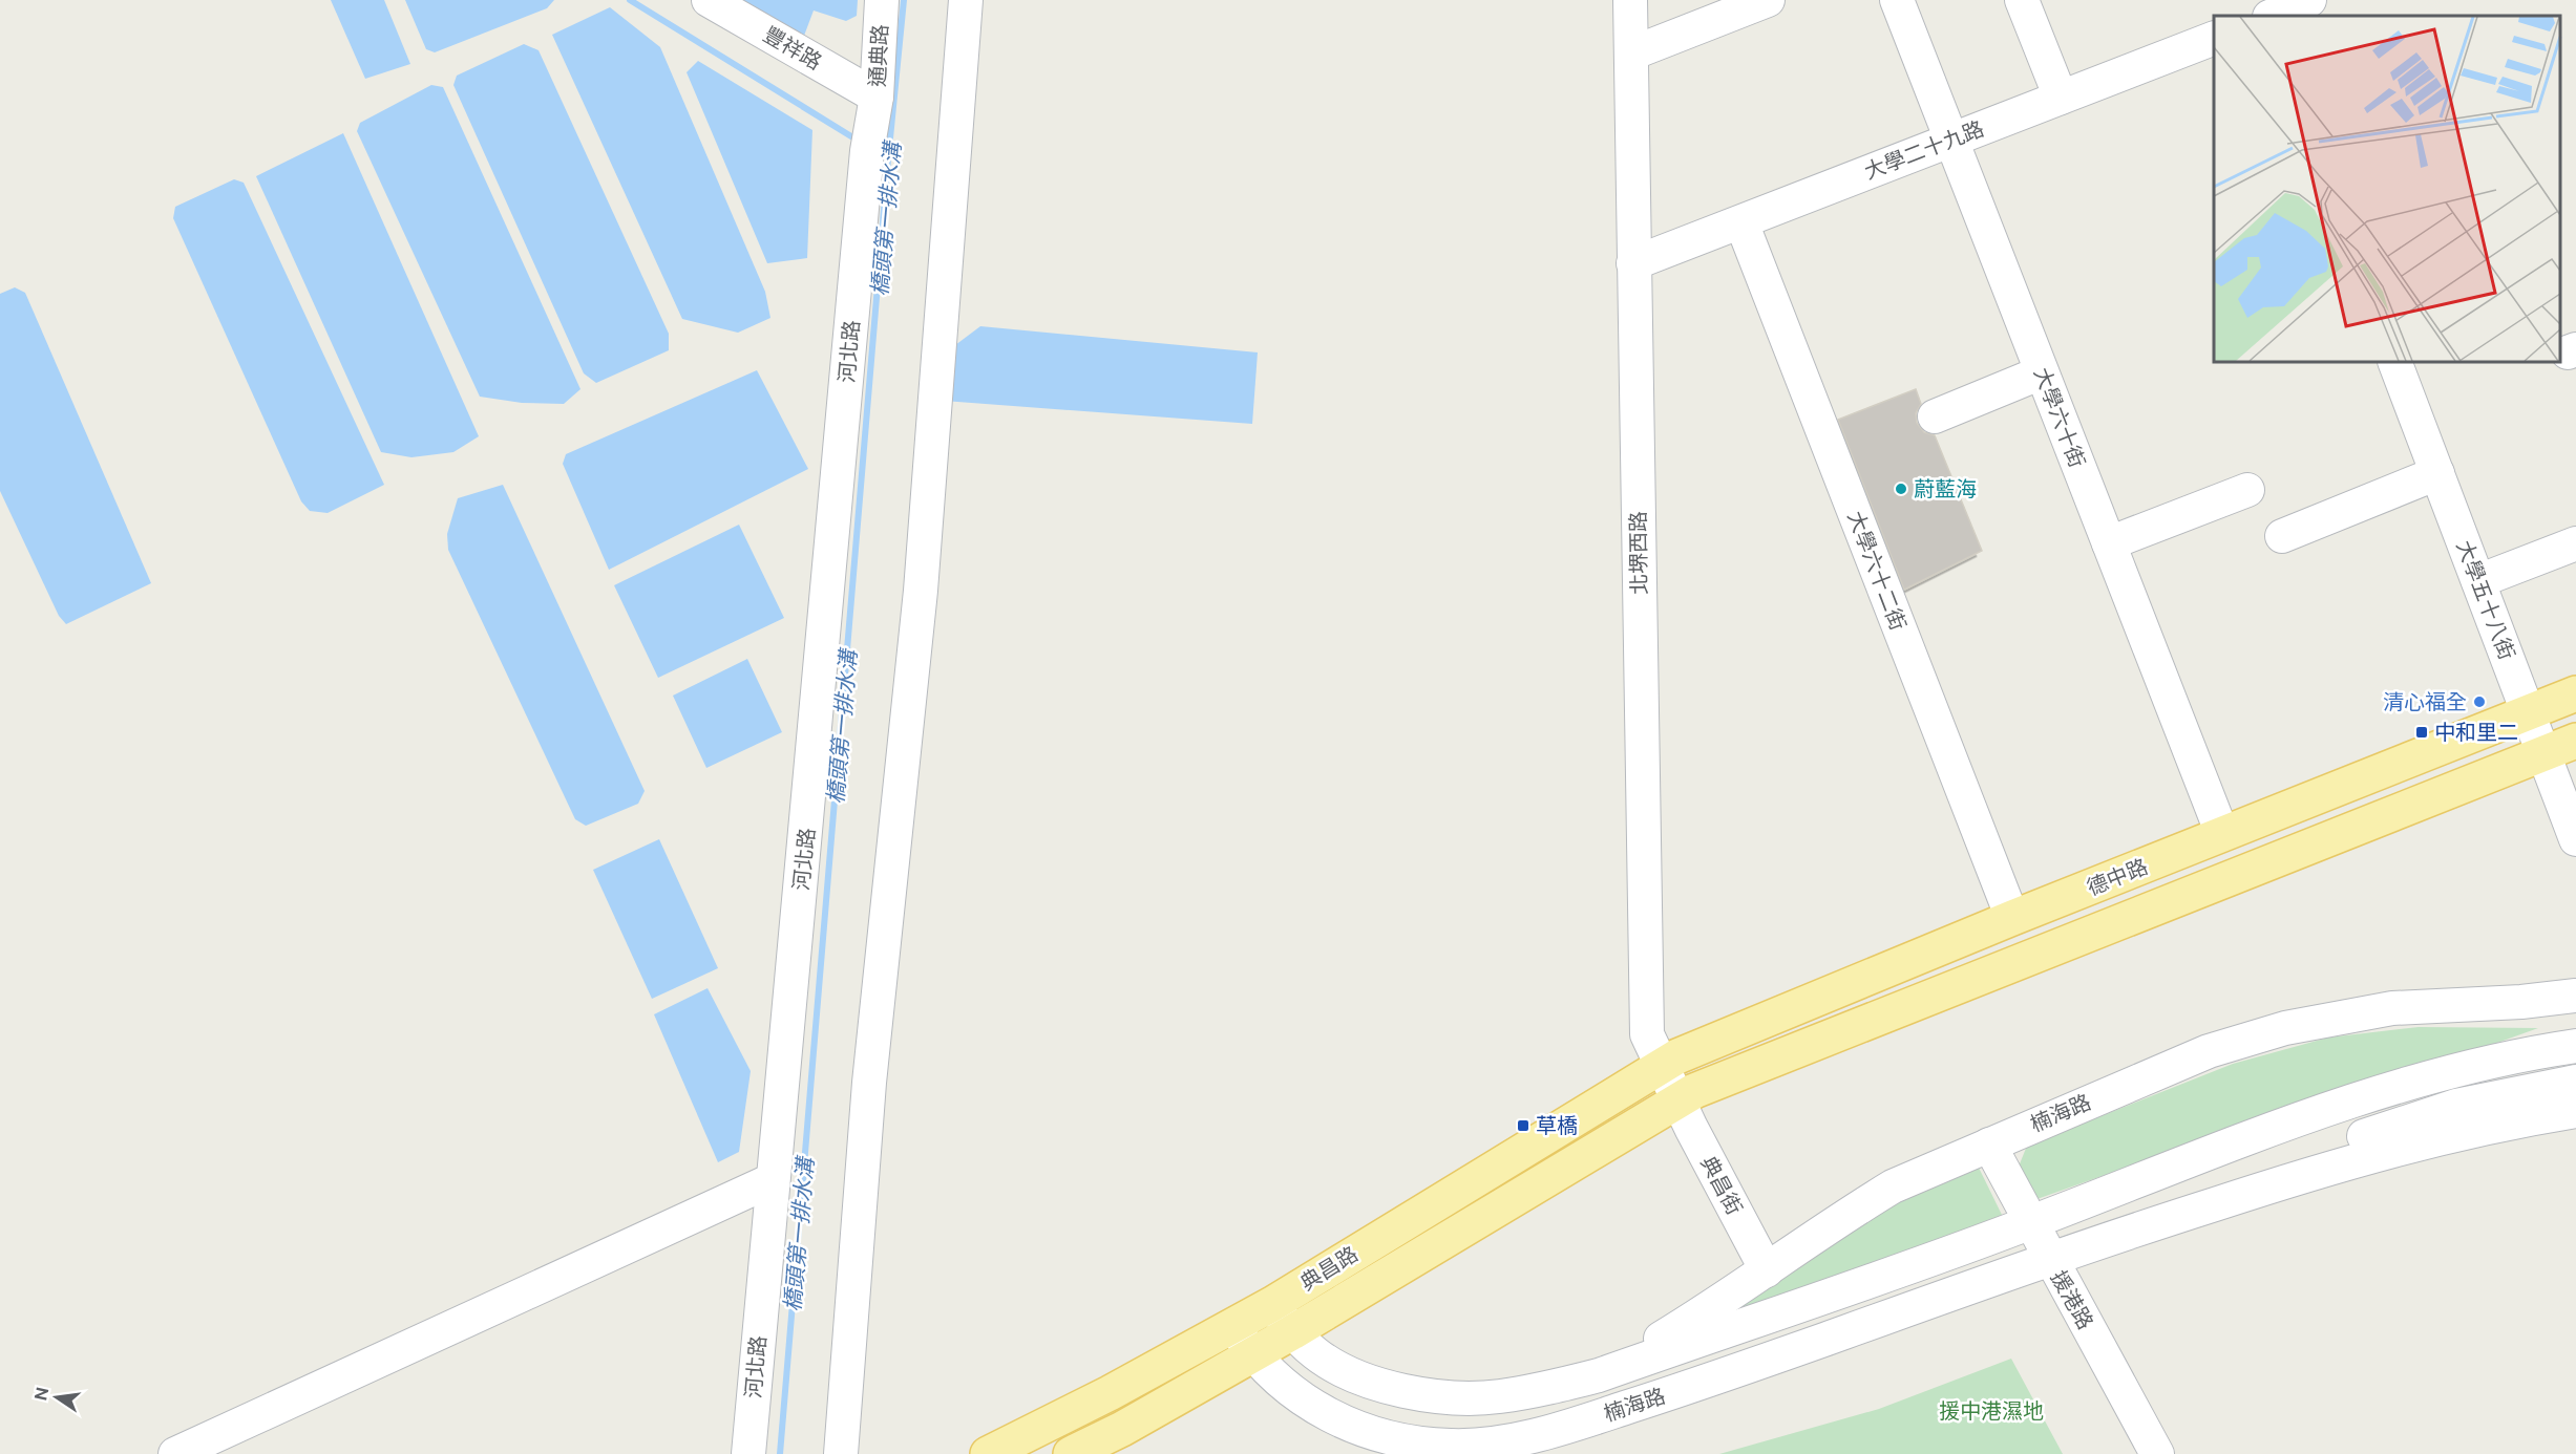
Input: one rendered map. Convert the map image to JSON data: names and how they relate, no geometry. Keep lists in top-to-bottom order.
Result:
{
  "streets": {
    "main road": ["德中路", "典昌路"],
    "street": [
      "豐祥路",
      "通典路",
      "大學二十九路",
      "河北路",
      "大學六十街",
      "北堺西路",
      "大學六十二街",
      "大學五十八街",
      "楠海路",
      "典昌街",
      "援港路"
    ]
  },
  "crossings": [
    ["豐祥路", "通典路"],
    ["通典路", "河北路"],
    ["大學二十九路", "大學六十街"],
    ["大學二十九路", "北堺西路"],
    ["大學二十九路", "大學六十二街"],
    ["大學六十街", "德中路"],
    ["北堺西路", "德中路"],
    ["北堺西路", "典昌街"],
    ["北堺西路", "典昌路"],
    ["大學六十二街", "德中路"],
    ["大學五十八街", "德中路"],
    ["德中路", "典昌街"],
    ["德中路", "典昌路"],
    ["楠海路", "典昌街"],
    ["楠海路", "典昌路"],
    ["楠海路", "援港路"],
    ["典昌街", "典昌路"]
  ],
  "water": ["橋頭第一排水溝"],
  "parks": ["援中港濕地"],
  "places": {
    "other": ["蔚藍海", "清心福全"],
    "transit": ["中和里二", "草橋"]
  },
  "north": "left"
}
